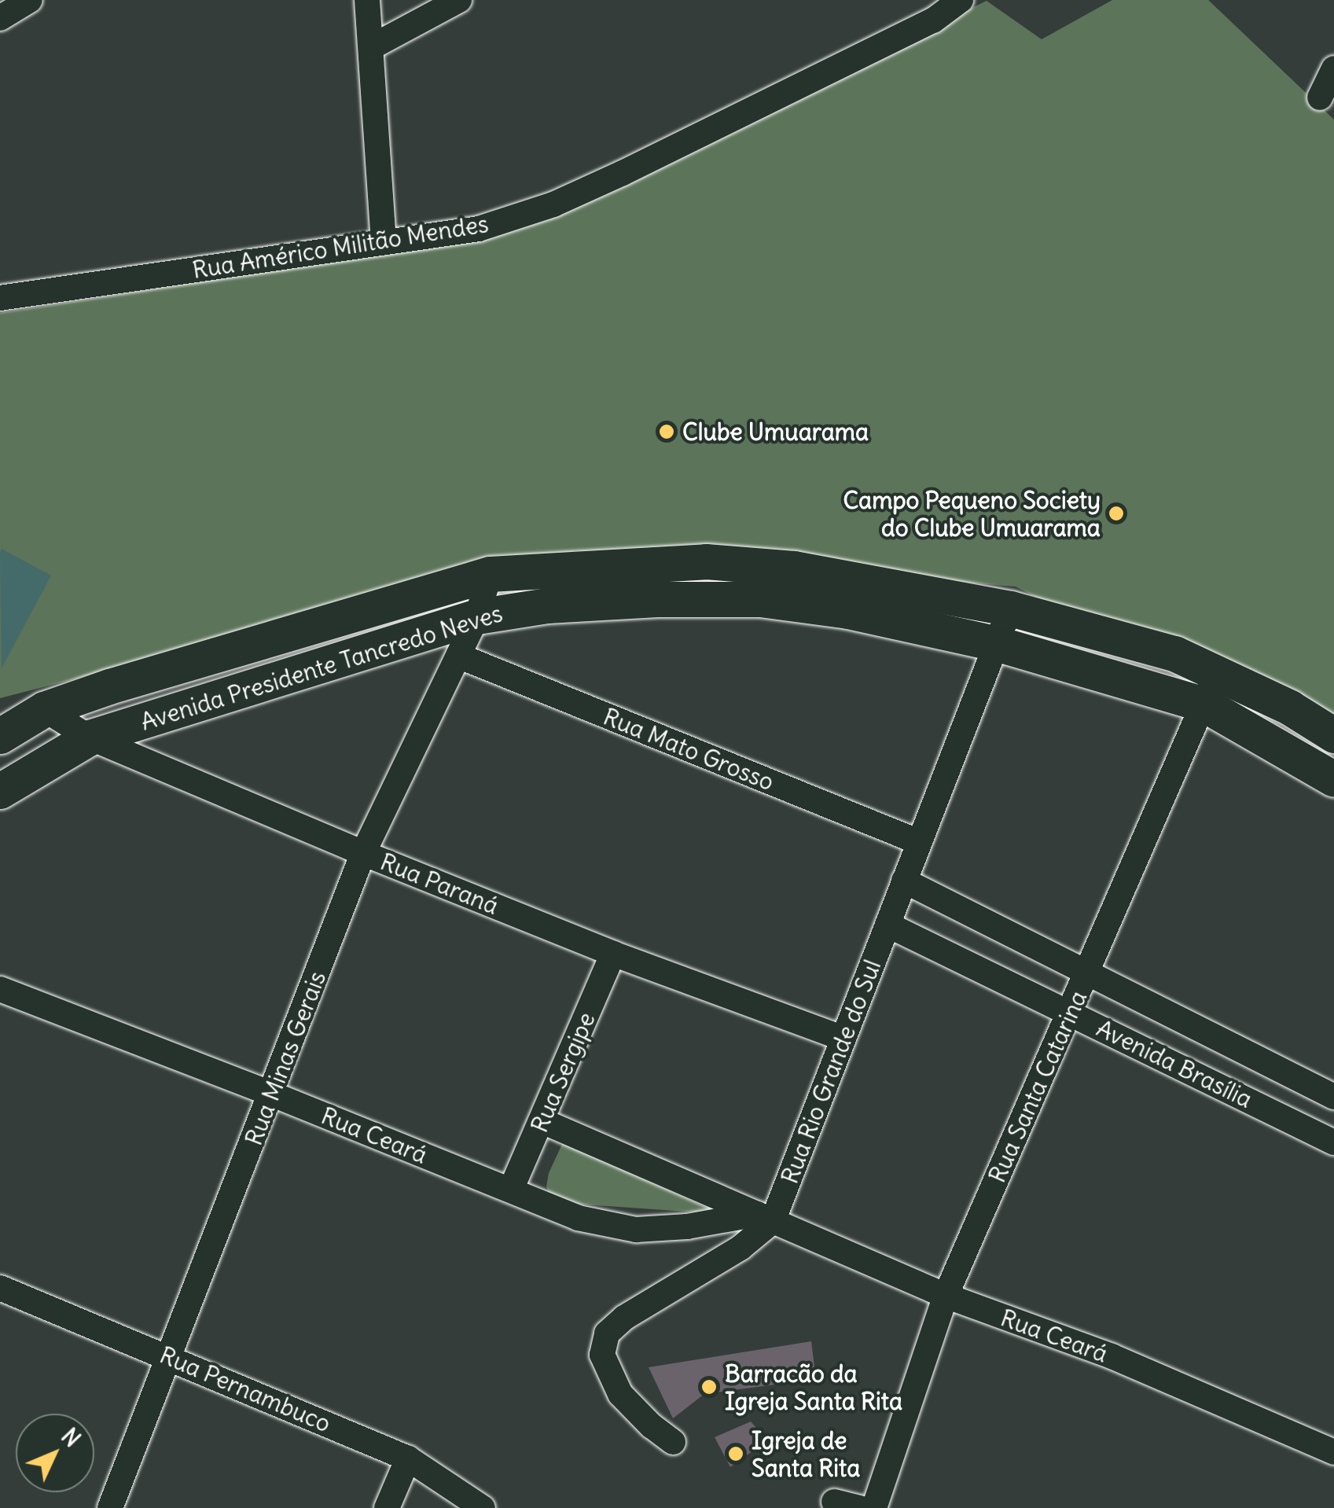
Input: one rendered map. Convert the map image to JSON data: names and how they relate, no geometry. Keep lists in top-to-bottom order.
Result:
{
  "streets": {
    "street": [
      "Rua Américo Militão Mendes",
      "Avenida Presidente Tancredo Neves",
      "Rua Mato Grosso",
      "Rua Paraná",
      "Rua Minas Gerais",
      "Avenida Brasília",
      "Rua Rio Grande do Sul",
      "Rua Sergipe",
      "Rua Santa Catarina",
      "Rua Ceará",
      "Rua Pernambuco"
    ]
  },
  "crossings": [
    ["Avenida Presidente Tancredo Neves", "Rua Paraná"],
    ["Avenida Presidente Tancredo Neves", "Rua Minas Gerais"],
    ["Avenida Presidente Tancredo Neves", "Rua Rio Grande do Sul"],
    ["Avenida Presidente Tancredo Neves", "Rua Santa Catarina"],
    ["Rua Mato Grosso", "Rua Minas Gerais"],
    ["Rua Mato Grosso", "Rua Rio Grande do Sul"],
    ["Rua Paraná", "Rua Minas Gerais"],
    ["Rua Paraná", "Rua Rio Grande do Sul"],
    ["Rua Paraná", "Rua Sergipe"],
    ["Rua Minas Gerais", "Rua Ceará"],
    ["Rua Minas Gerais", "Rua Pernambuco"],
    ["Avenida Brasília", "Rua Rio Grande do Sul"],
    ["Avenida Brasília", "Rua Santa Catarina"],
    ["Rua Rio Grande do Sul", "Rua Ceará"],
    ["Rua Sergipe", "Rua Ceará"],
    ["Rua Santa Catarina", "Rua Ceará"]
  ],
  "places": [
    "Clube Umuarama",
    "Campo Pequeno Society do Clube Umuarama",
    "Barracão da Igreja Santa Rita",
    "Igreja de Santa Rita"
  ],
  "north": "top right"
}
